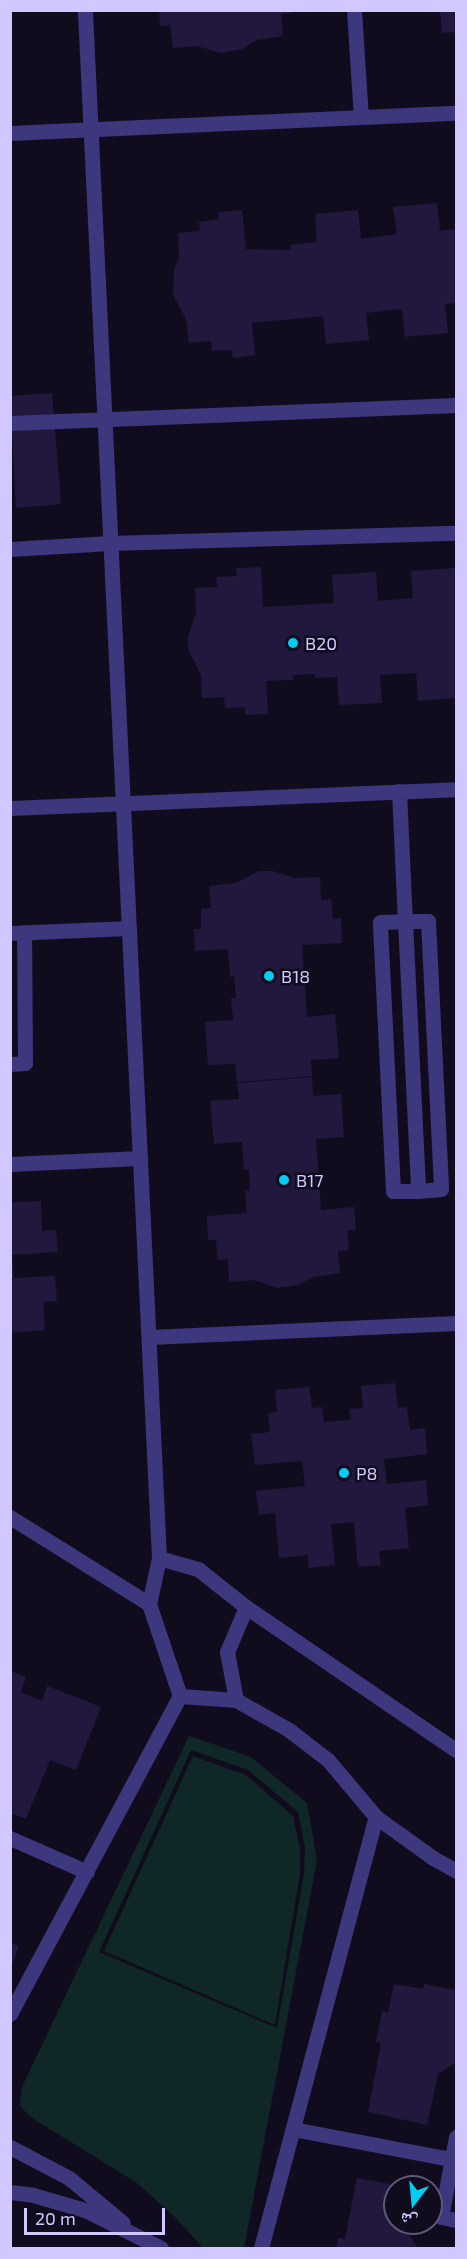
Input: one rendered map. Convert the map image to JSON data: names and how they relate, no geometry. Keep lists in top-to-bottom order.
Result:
{
  "places": [
    "B20",
    "B18",
    "B17",
    "P8"
  ],
  "scale_bar": "20 m",
  "north": "bottom"
}
